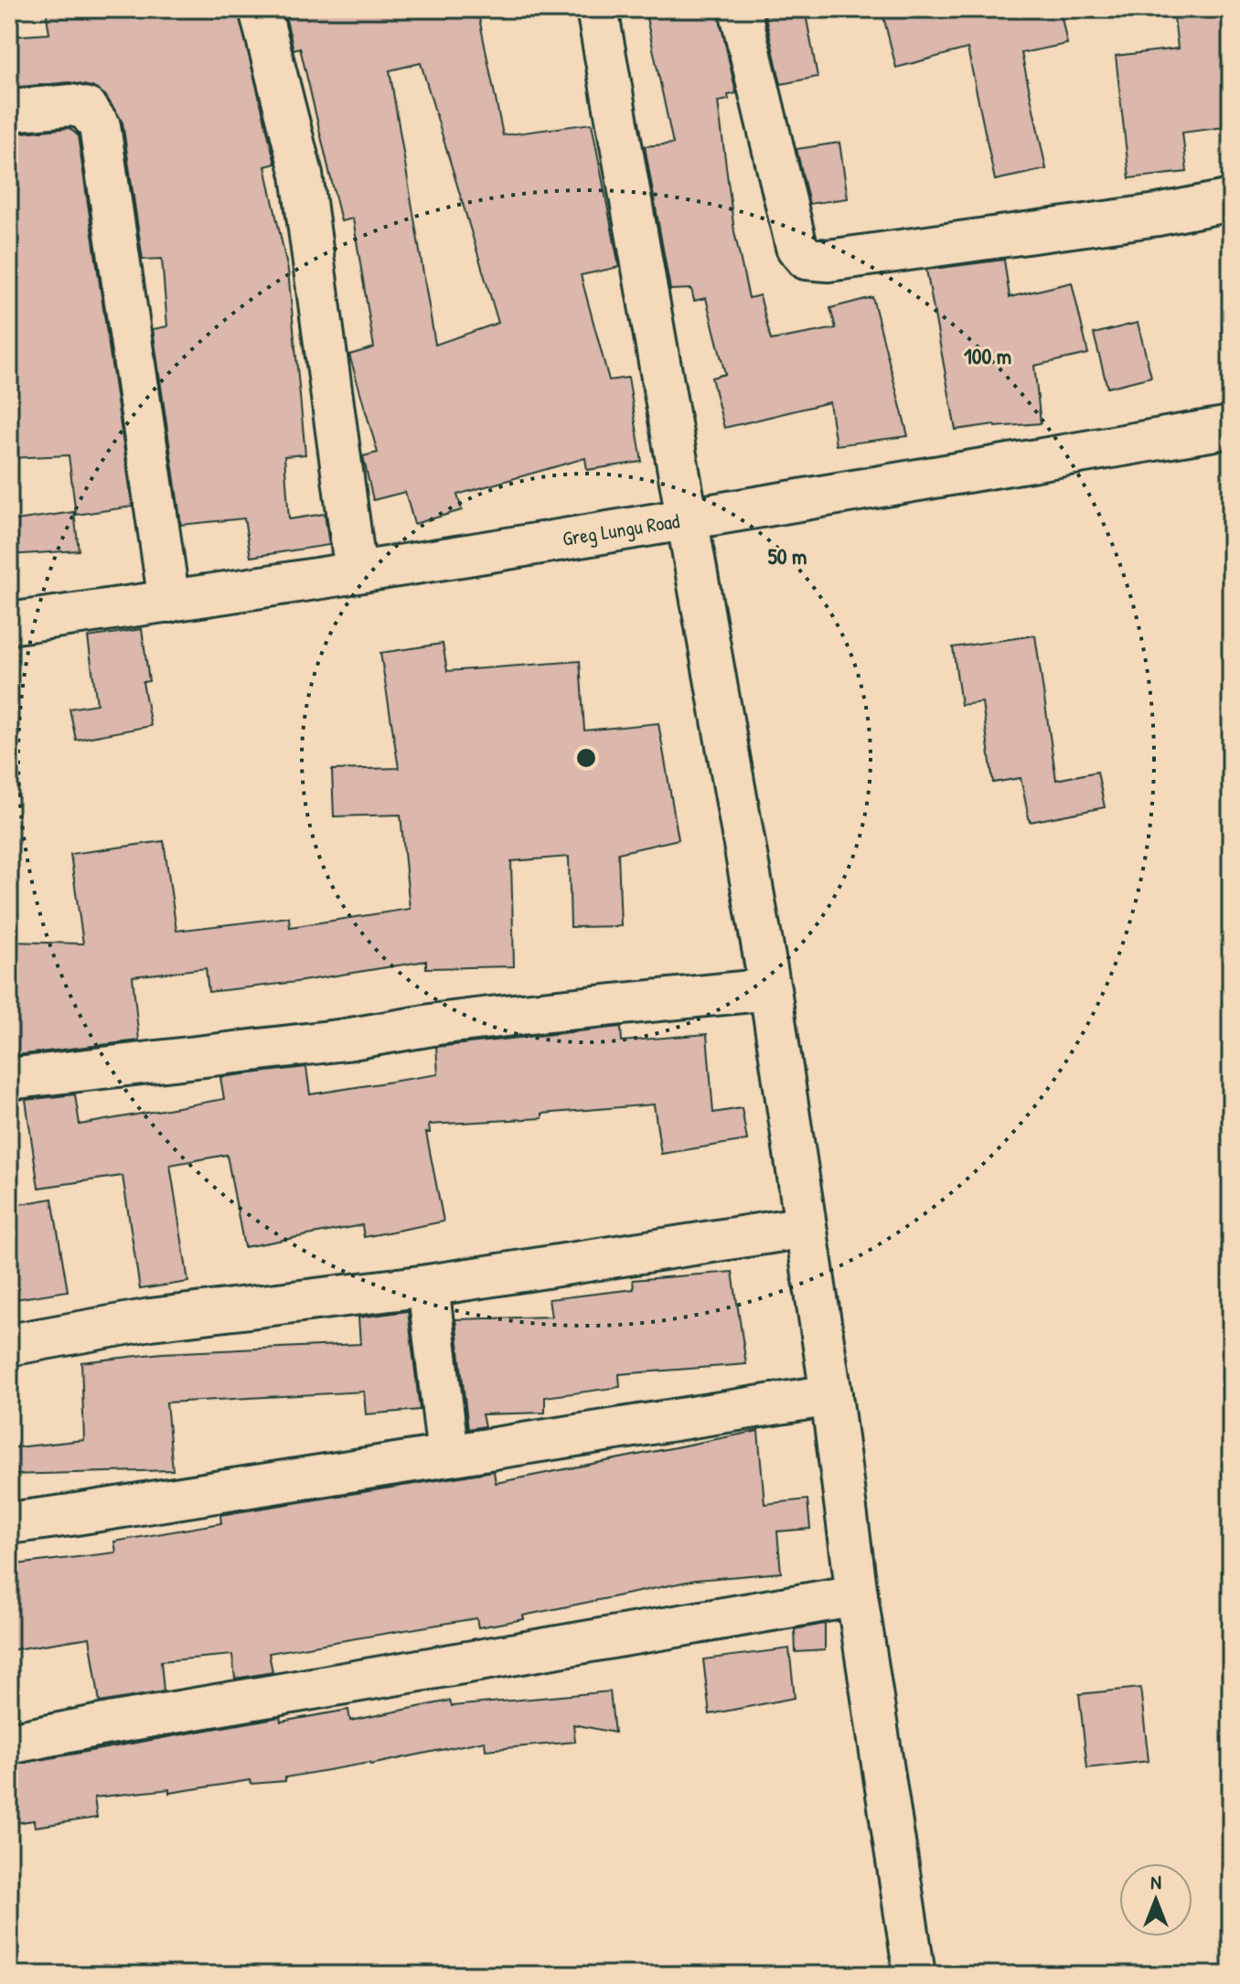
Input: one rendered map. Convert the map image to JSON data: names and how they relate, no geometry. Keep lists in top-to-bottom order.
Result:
{
  "streets": {
    "street": ["Greg Lungu Road"]
  },
  "north": "top",
  "rings": ["100 m", "50 m"]
}
